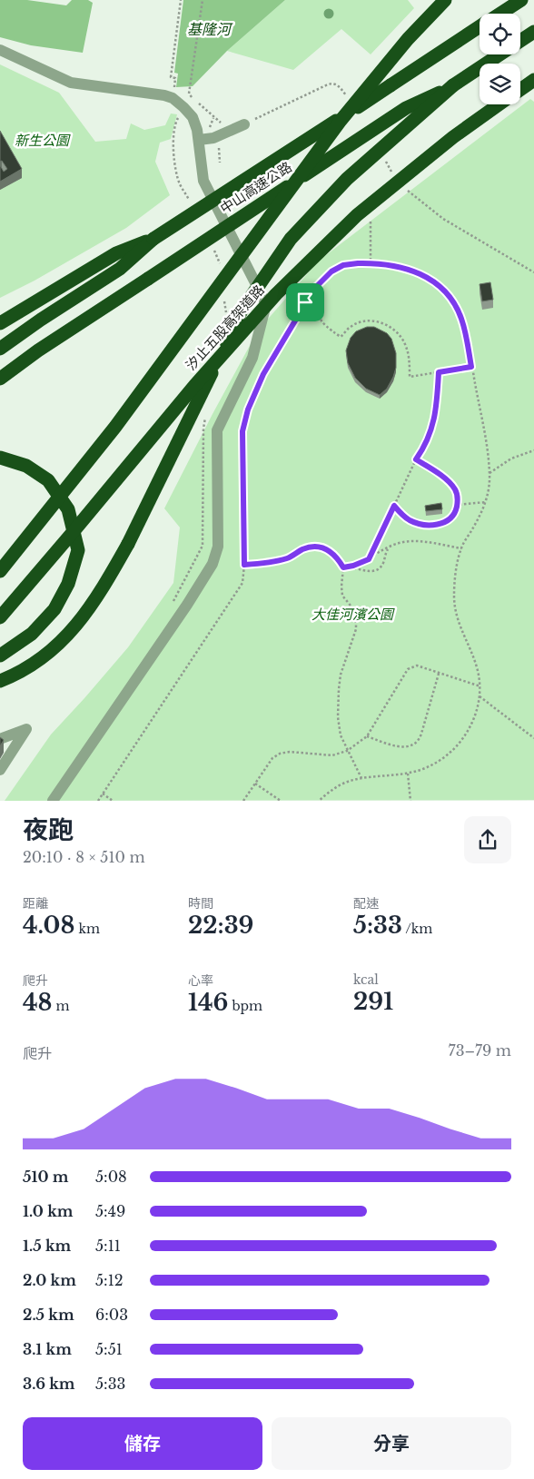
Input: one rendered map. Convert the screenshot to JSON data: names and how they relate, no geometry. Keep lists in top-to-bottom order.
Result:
{
  "streets": {
    "highway": ["中山高速公路", "汐止五股高架道路"]
  },
  "water": ["基隆河"],
  "parks": ["新生公園", "大佳河濱公園"],
  "page": {
    "heading": ["夜跑", "20:10 · 8 × 510 m"],
    "stats": [
      ["距離", "4.08 km"],
      ["時間", "22:39"],
      ["配速", "5:33 /km"],
      ["爬升", "48 m"],
      ["心率", "146 bpm"],
      ["kcal", "291"]
    ],
    "chart": ["爬升", "73–79 m"],
    "list": [
      {
        "name": "510 m",
        "note": "5:08"
      },
      {
        "name": "1.0 km",
        "note": "5:49"
      },
      {
        "name": "1.5 km",
        "note": "5:11"
      },
      {
        "name": "2.0 km",
        "note": "5:12"
      },
      {
        "name": "2.5 km",
        "note": "6:03"
      },
      {
        "name": "3.1 km",
        "note": "5:51"
      },
      {
        "name": "3.6 km",
        "note": "5:33"
      }
    ],
    "buttons": ["儲存", "分享"]
  }
}
